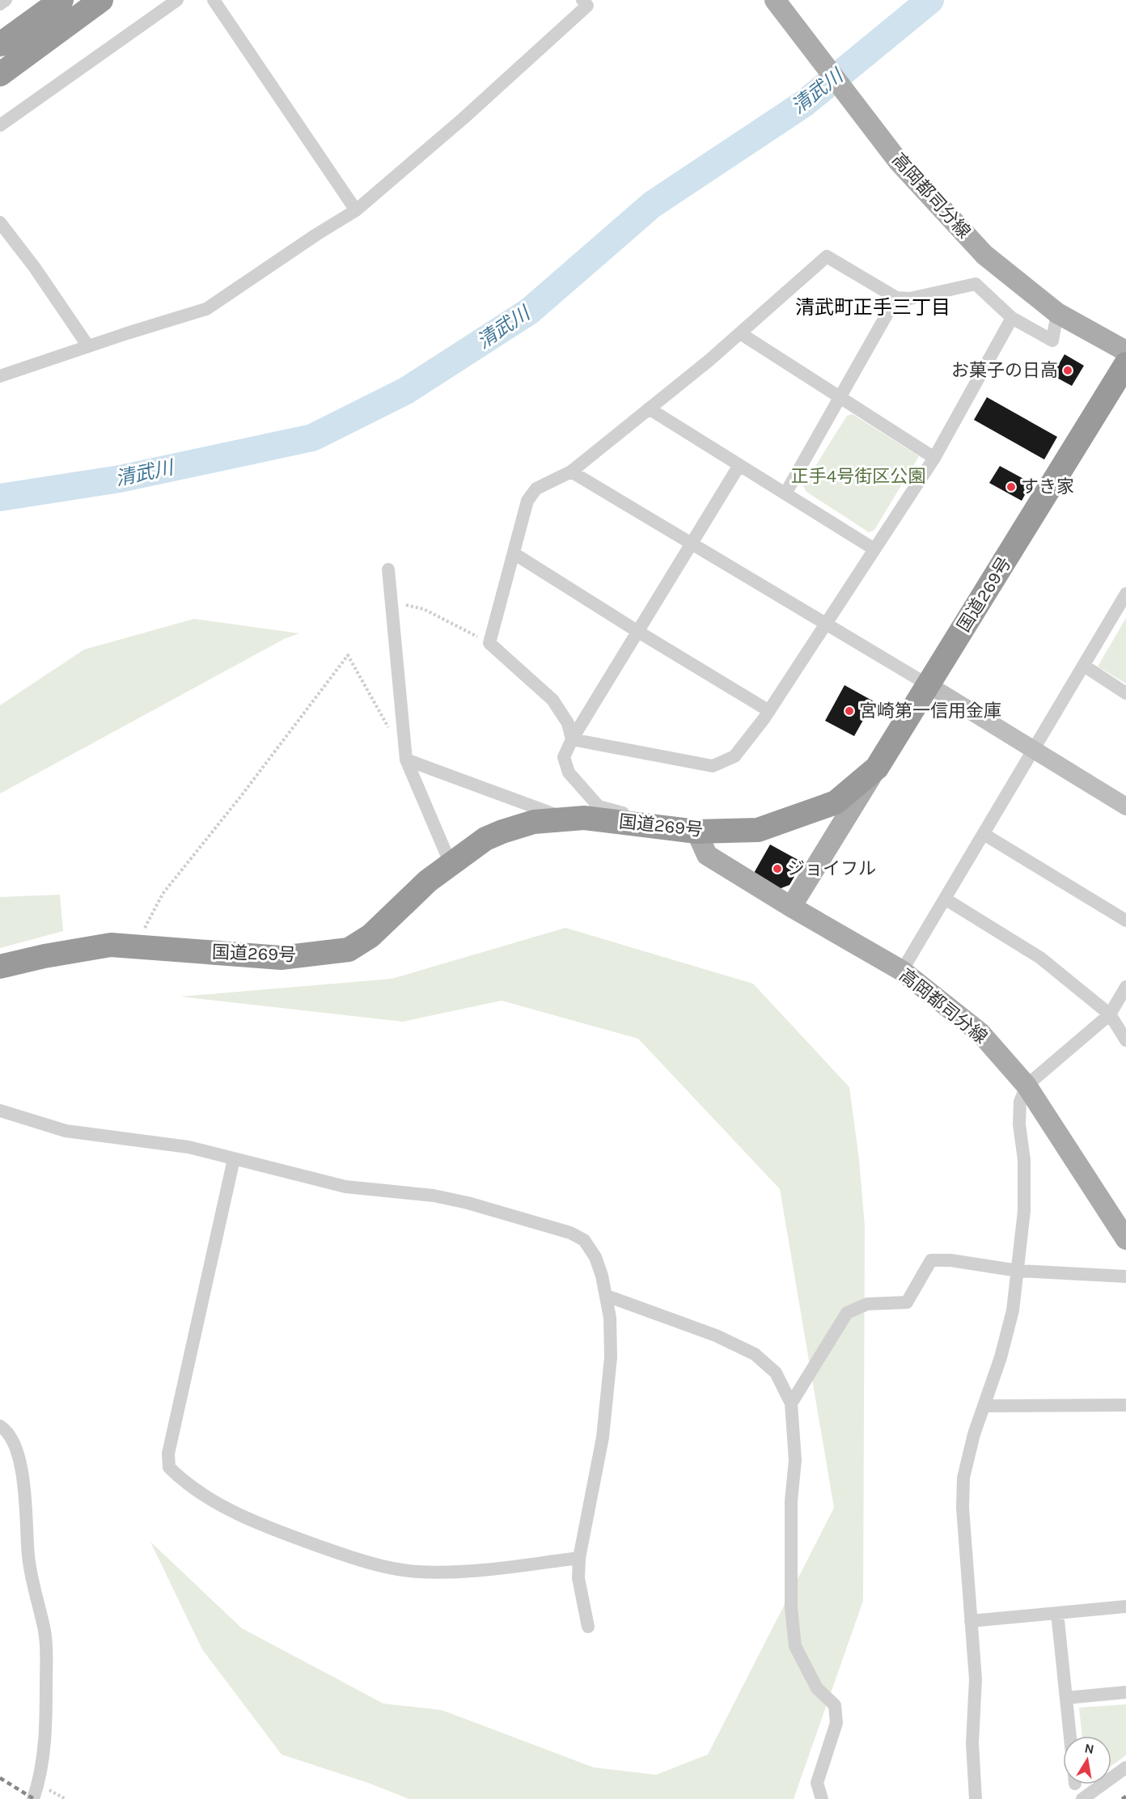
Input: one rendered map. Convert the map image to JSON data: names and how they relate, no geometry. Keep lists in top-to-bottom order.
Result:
{
  "streets": {
    "highway": ["国道269号"],
    "main road": ["高岡都司分線"]
  },
  "crossings": [
    ["高岡都司分線", "国道269号"]
  ],
  "districts": ["清武町正手三丁目"],
  "water": ["清武川"],
  "parks": ["正手4号街区公園"],
  "places": [
    "お菓子の日高",
    "すき家",
    "宮崎第一信用金庫",
    "ジョイフル"
  ],
  "north": "top"
}
